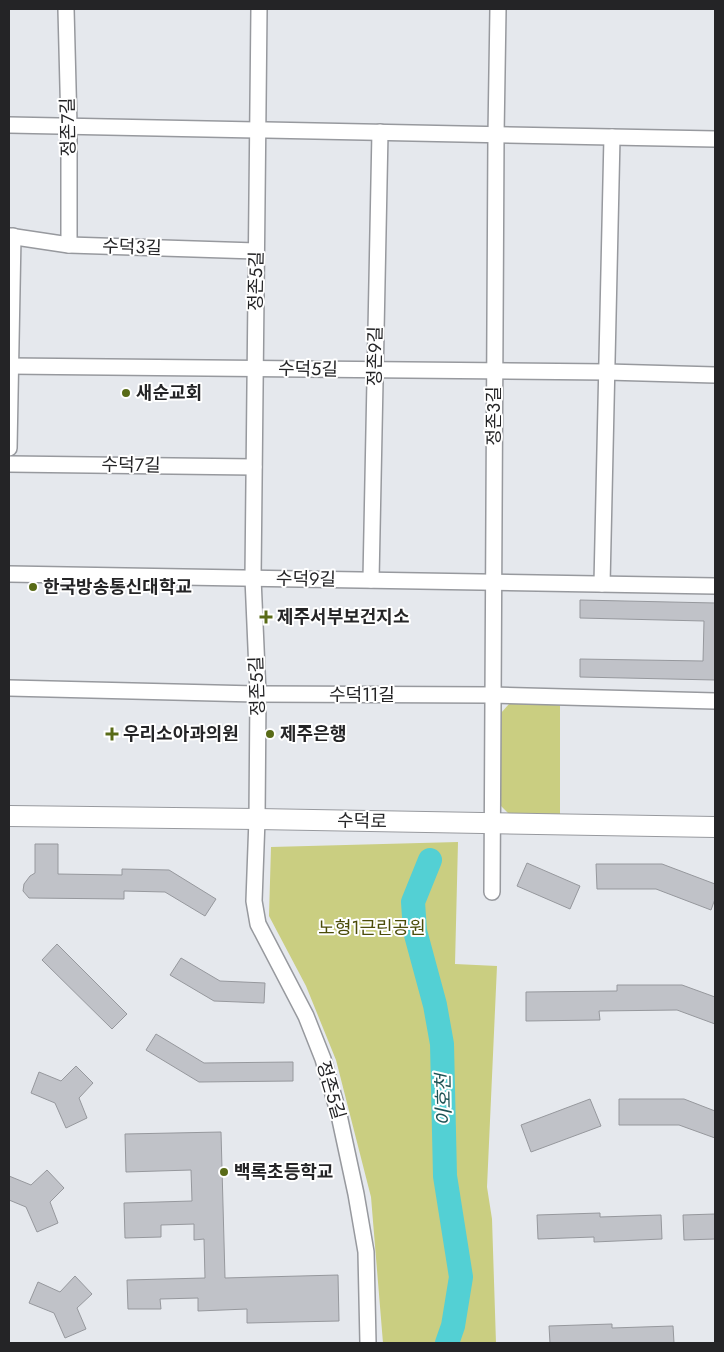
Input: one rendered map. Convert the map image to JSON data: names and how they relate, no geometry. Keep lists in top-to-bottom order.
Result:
{
  "streets": {
    "main road": ["수덕로"],
    "street": [
      "정존7길",
      "수덕3길",
      "정존5길",
      "정존9길",
      "수덕5길",
      "정존3길",
      "수덕7길",
      "수덕9길",
      "수덕11길"
    ]
  },
  "crossings": [
    ["정존7길", "수덕3길"],
    ["수덕3길", "정존5길"],
    ["정존5길", "수덕5길"],
    ["정존5길", "수덕7길"],
    ["정존5길", "수덕9길"],
    ["정존5길", "수덕11길"],
    ["정존5길", "수덕로"],
    ["정존9길", "수덕5길"],
    ["정존9길", "수덕9길"],
    ["수덕5길", "정존3길"],
    ["정존3길", "수덕9길"],
    ["정존3길", "수덕11길"],
    ["정존3길", "수덕로"]
  ],
  "water": ["이호천"],
  "parks": ["노형1근린공원"],
  "places": {
    "other": [
      "새순교회",
      "한국방송통신대학교",
      "제주은행",
      "백록초등학교"
    ],
    "health": ["제주서부보건지소", "우리소아과의원"]
  }
}
